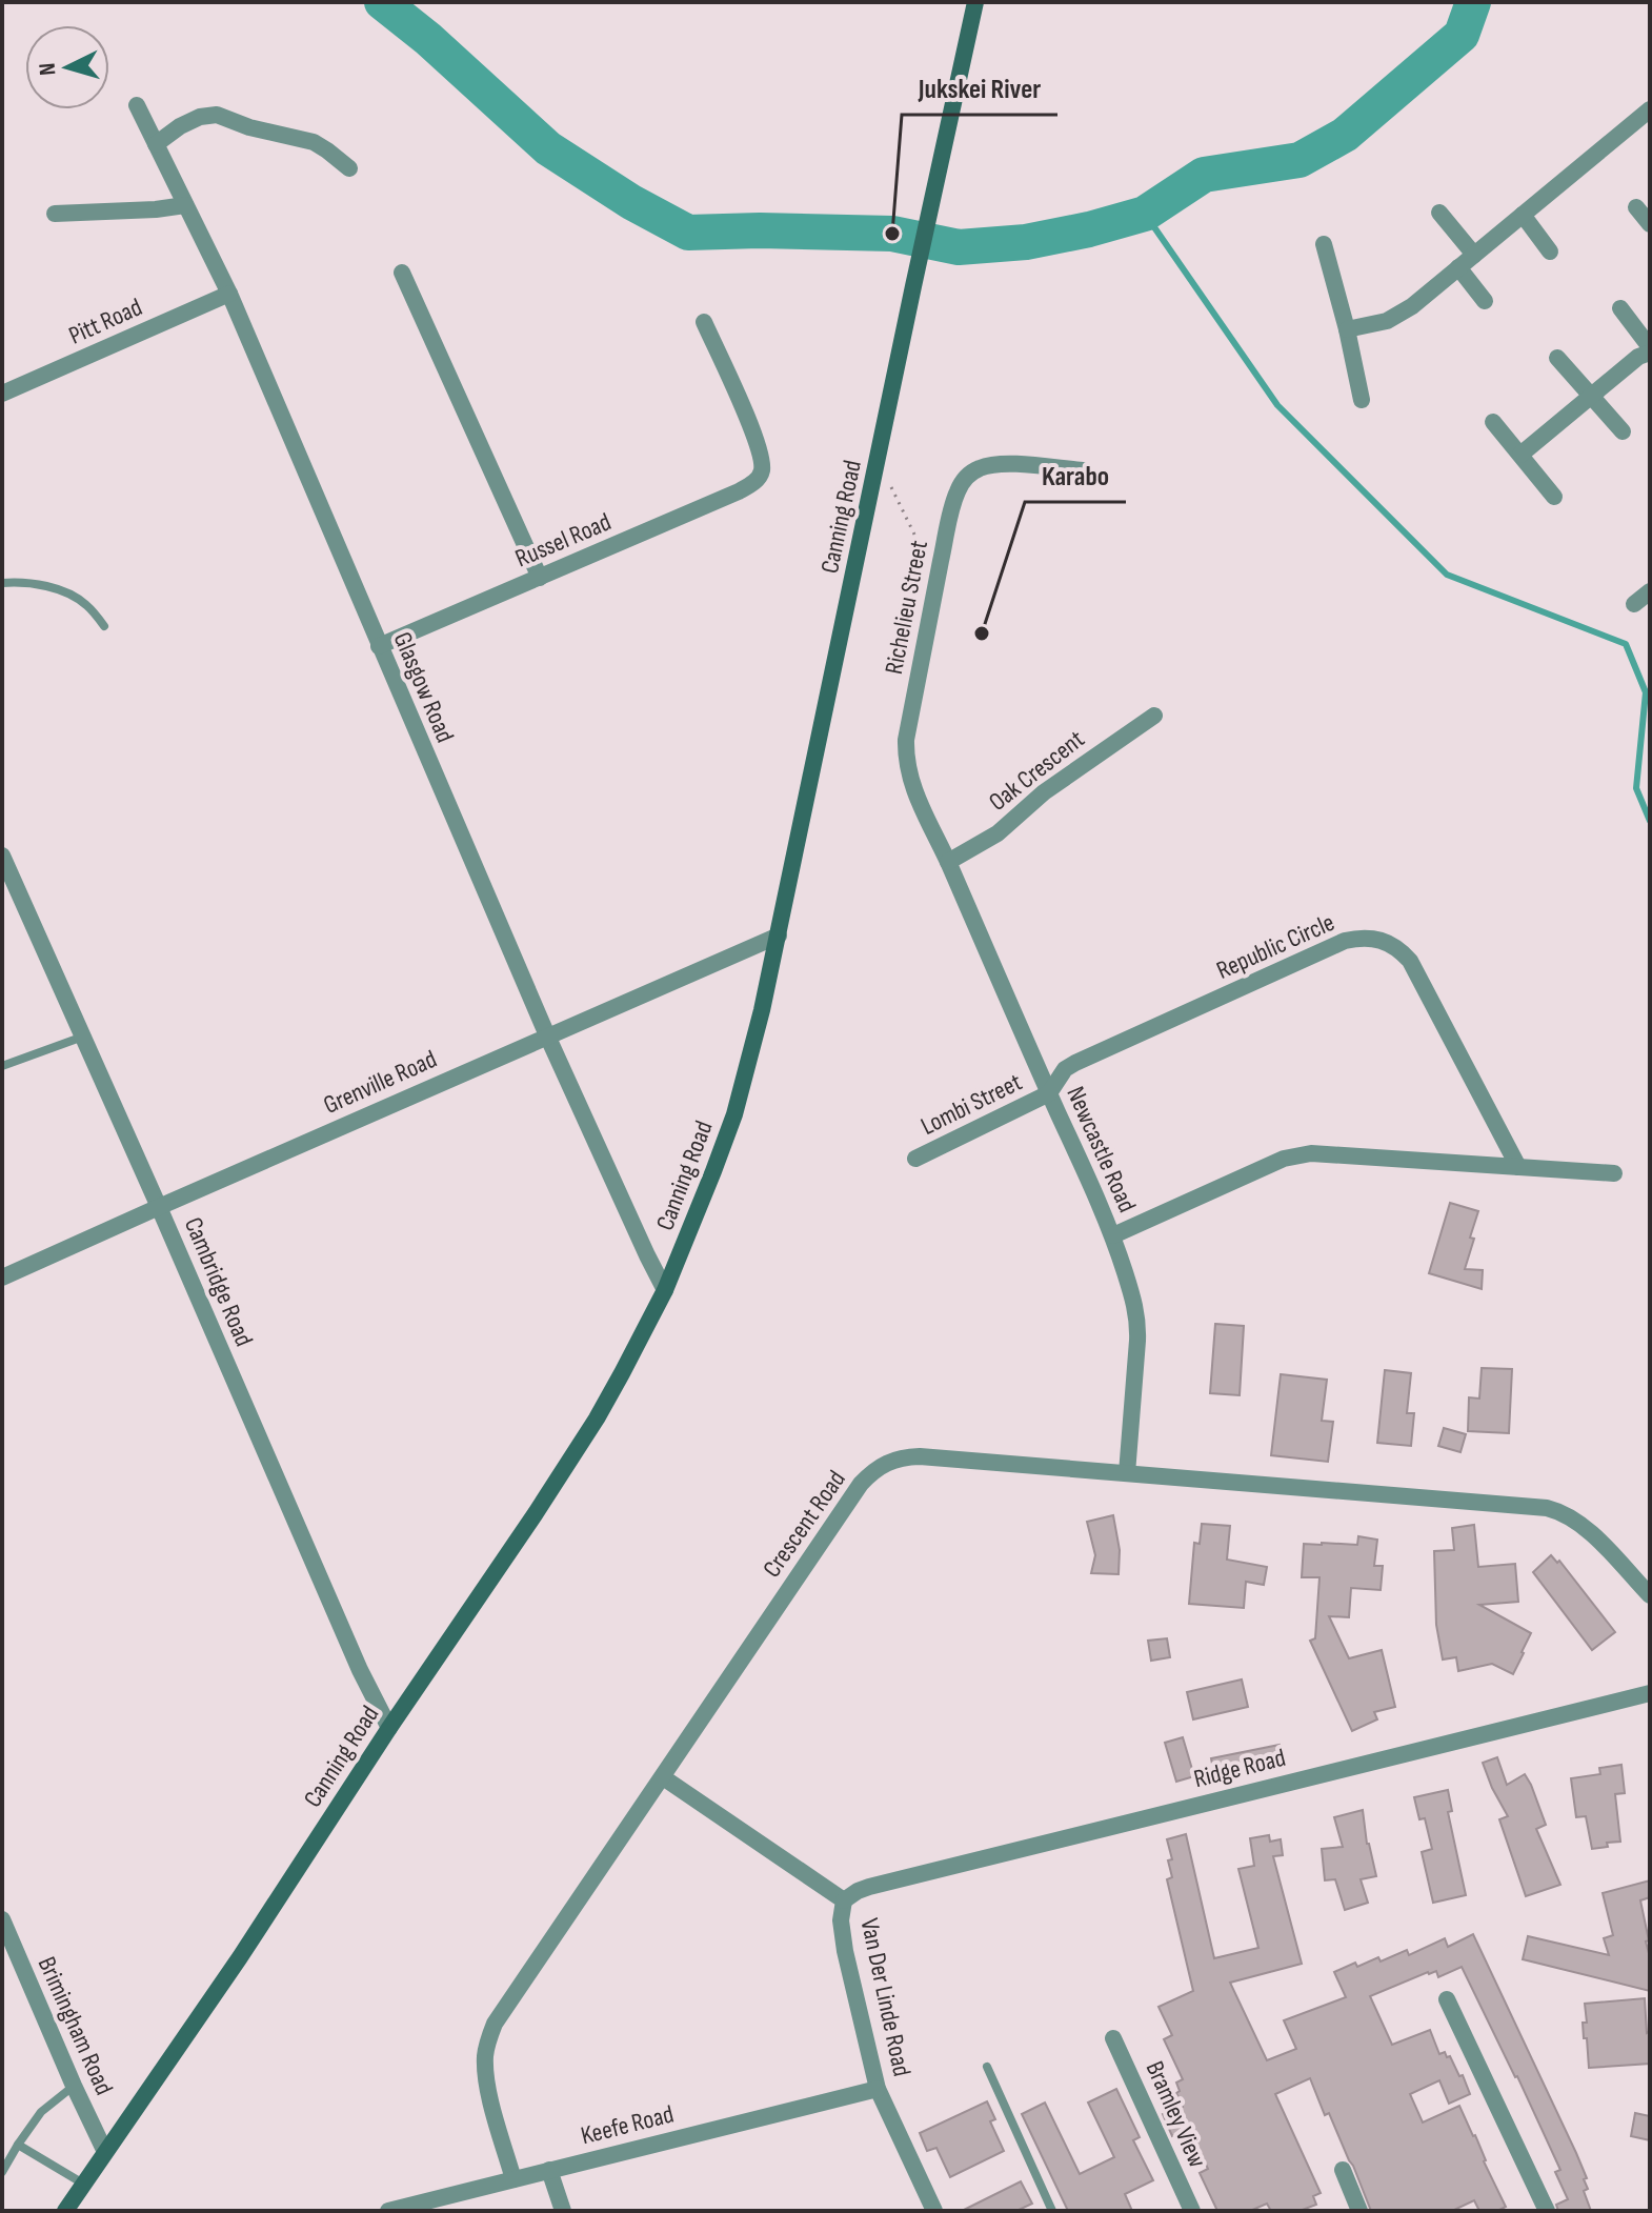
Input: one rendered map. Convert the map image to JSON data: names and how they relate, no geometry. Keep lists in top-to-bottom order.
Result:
{
  "streets": {
    "main road": ["Canning Road"],
    "street": [
      "Pitt Road",
      "Russel Road",
      "Richelieu Street",
      "Glasgow Road",
      "Oak Crescent",
      "Republic Circle",
      "Grenville Road",
      "Lombi Street",
      "Newcastle Road",
      "Cambridge Road",
      "Crescent Road",
      "Ridge Road",
      "Van Der Linde Road",
      "Brimingham Road",
      "Bramley View",
      "Keefe Road"
    ]
  },
  "crossings": [
    ["Pitt Road", "Glasgow Road"],
    ["Canning Road", "Glasgow Road"],
    ["Canning Road", "Grenville Road"],
    ["Canning Road", "Cambridge Road"],
    ["Canning Road", "Brimingham Road"],
    ["Russel Road", "Glasgow Road"],
    ["Richelieu Street", "Oak Crescent"],
    ["Richelieu Street", "Newcastle Road"],
    ["Glasgow Road", "Grenville Road"],
    ["Oak Crescent", "Newcastle Road"],
    ["Republic Circle", "Lombi Street"],
    ["Republic Circle", "Newcastle Road"],
    ["Grenville Road", "Cambridge Road"],
    ["Lombi Street", "Newcastle Road"],
    ["Newcastle Road", "Crescent Road"],
    ["Crescent Road", "Van Der Linde Road"],
    ["Crescent Road", "Keefe Road"],
    ["Ridge Road", "Van Der Linde Road"],
    ["Van Der Linde Road", "Keefe Road"]
  ],
  "places": ["Jukskei River", "Karabo"],
  "north": "left"
}
